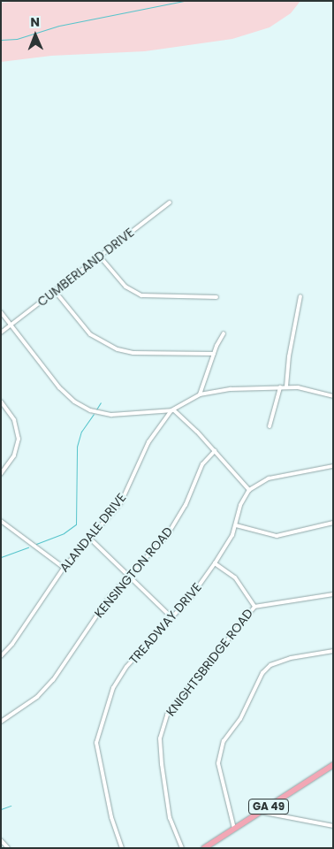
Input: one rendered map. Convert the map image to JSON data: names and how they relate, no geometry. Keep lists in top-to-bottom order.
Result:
{
  "streets": {
    "main road": ["GA 49"],
    "street": [
      "CUMBERLAND DRIVE",
      "ALANDALE DRIVE",
      "KENSINGTON ROAD",
      "TREADWAY DRIVE",
      "KNIGHTSBRIDGE ROAD"
    ]
  },
  "north": "top"
}
